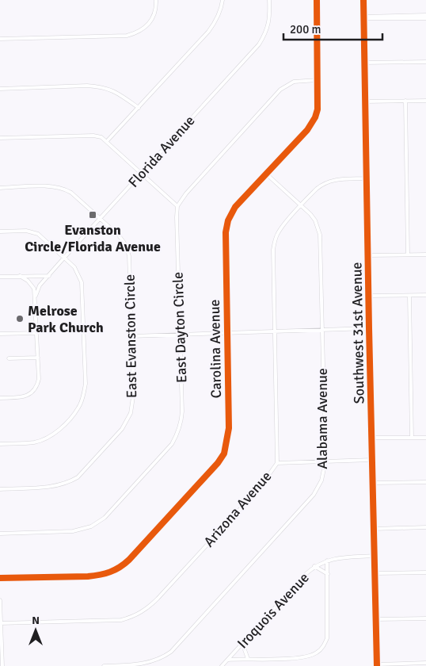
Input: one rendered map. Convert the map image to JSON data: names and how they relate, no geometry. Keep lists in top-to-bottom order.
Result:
{
  "streets": {
    "main road": ["Southwest 31st Avenue"],
    "street": [
      "Florida Avenue",
      "East Dayton Circle",
      "East Evanston Circle",
      "Carolina Avenue",
      "Alabama Avenue",
      "Arizona Avenue",
      "Iroquois Avenue"
    ]
  },
  "crossings": [
    ["Florida Avenue", "East Evanston Circle"],
    ["Southwest 31st Avenue", "Arizona Avenue"],
    ["Southwest 31st Avenue", "Iroquois Avenue"],
    ["Carolina Avenue", "Alabama Avenue"],
    ["Alabama Avenue", "Arizona Avenue"]
  ],
  "places": {
    "transit": ["Evanston Circle/Florida Avenue"],
    "other": ["Melrose Park Church"]
  },
  "scale_bar": "200 m",
  "north": "top"
}
